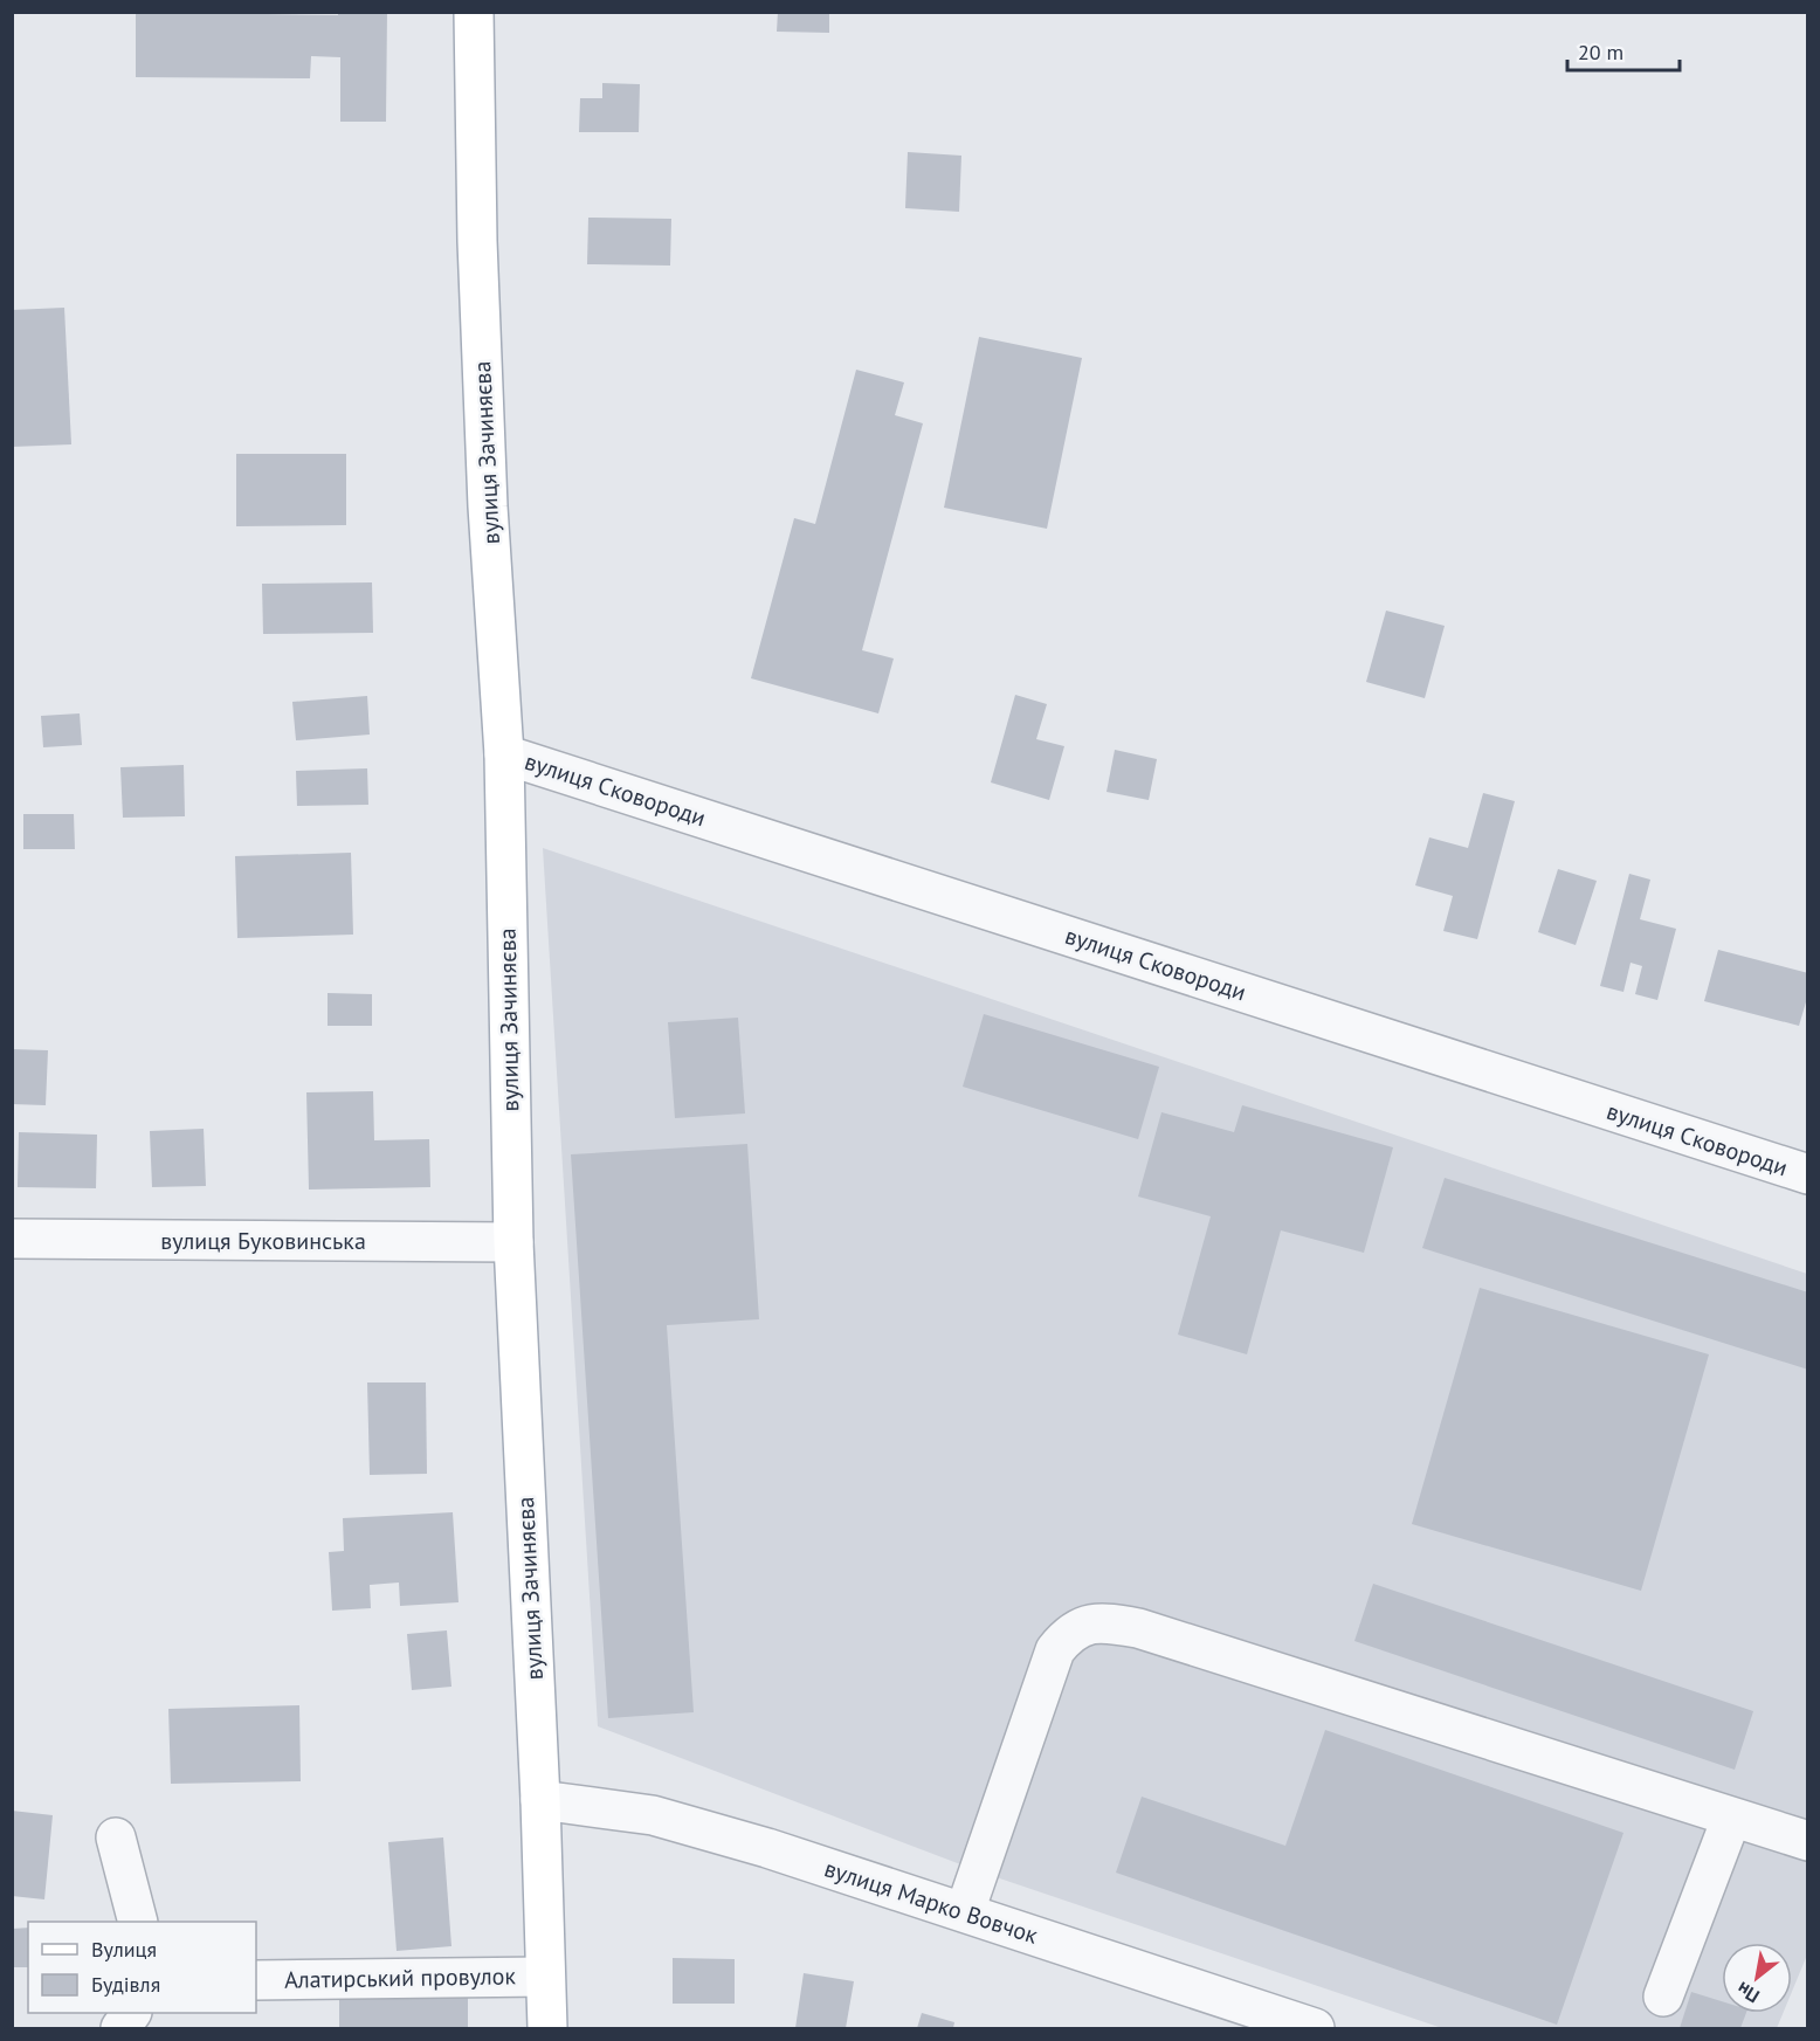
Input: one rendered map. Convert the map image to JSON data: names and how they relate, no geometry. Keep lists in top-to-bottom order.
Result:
{
  "streets": {
    "main road": ["вулиця Зачиняєва"],
    "street": [
      "вулиця Сковороди",
      "вулиця Буковинська",
      "вулиця Марко Вовчок",
      "Алатирський провулок"
    ]
  },
  "crossings": [
    ["вулиця Зачиняєва", "вулиця Сковороди"],
    ["вулиця Зачиняєва", "вулиця Буковинська"],
    ["вулиця Зачиняєва", "вулиця Марко Вовчок"],
    ["вулиця Зачиняєва", "Алатирський провулок"]
  ],
  "legend": ["Вулиця", "Будівля"],
  "scale_bar": "20 m",
  "north": "bottom left"
}
